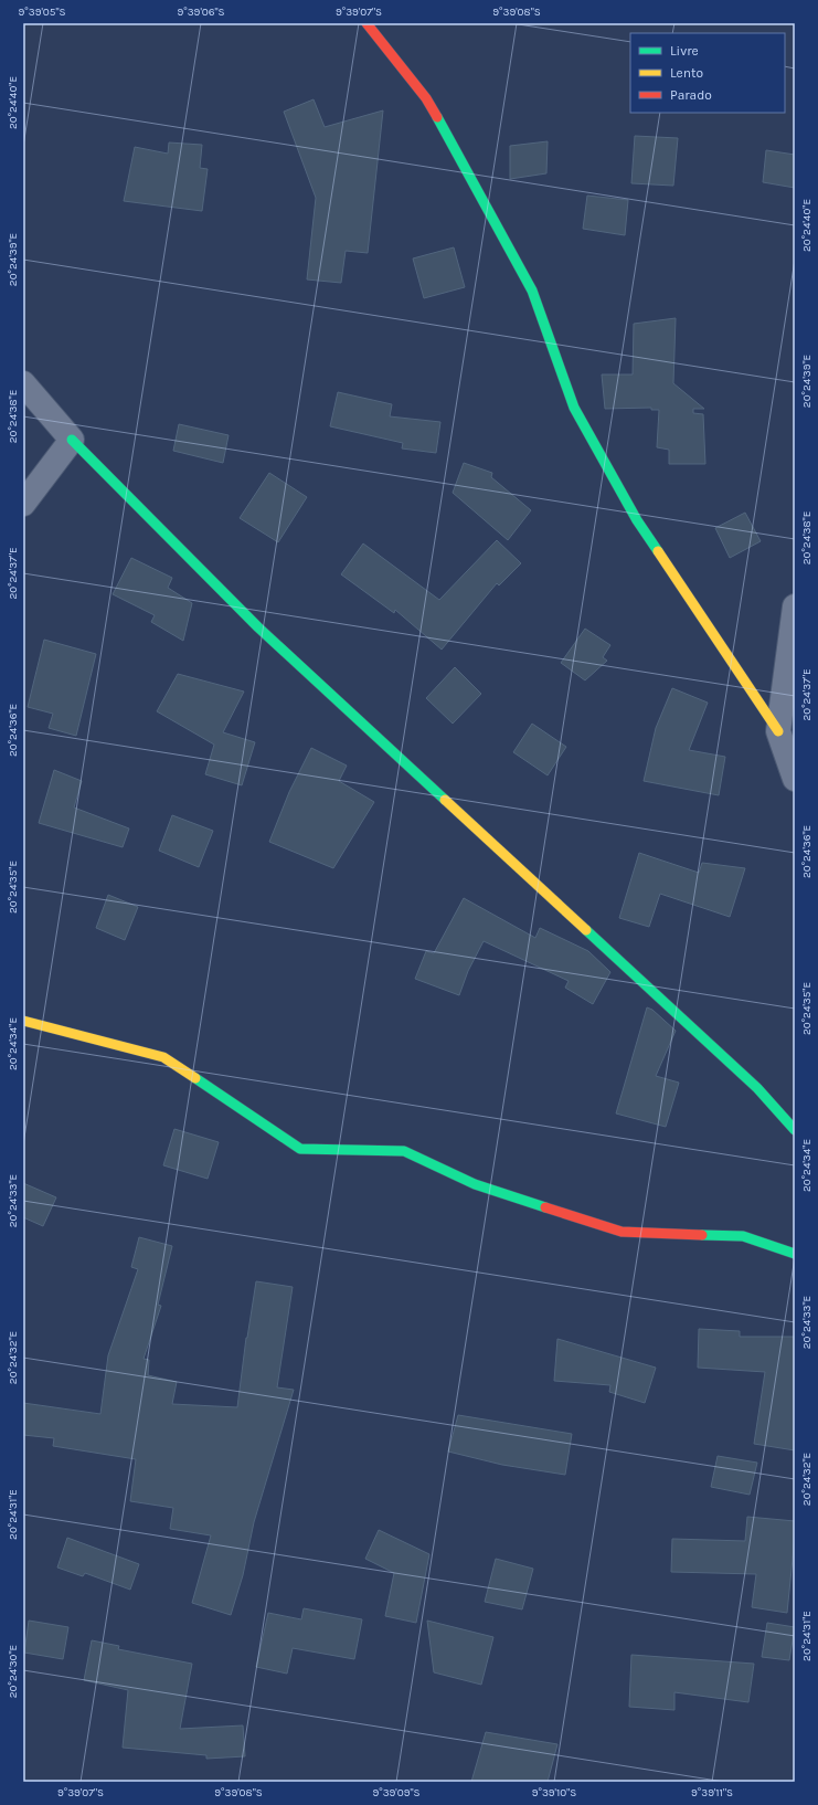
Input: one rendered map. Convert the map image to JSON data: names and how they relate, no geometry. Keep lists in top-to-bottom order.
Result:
{
  "legend": ["Livre", "Lento", "Parado"],
  "coordinates": [
    "9°39'05\"S",
    "9°39'06\"S",
    "9°39'07\"S",
    "9°39'08\"S",
    "20°24'40\"E",
    "20°24'39\"E",
    "20°24'38\"E",
    "20°24'37\"E",
    "20°24'36\"E",
    "20°24'35\"E",
    "20°24'34\"E",
    "20°24'33\"E",
    "20°24'32\"E",
    "20°24'31\"E",
    "20°24'30\"E",
    "9°39'09\"S",
    "9°39'10\"S",
    "9°39'11\"S"
  ]
}
